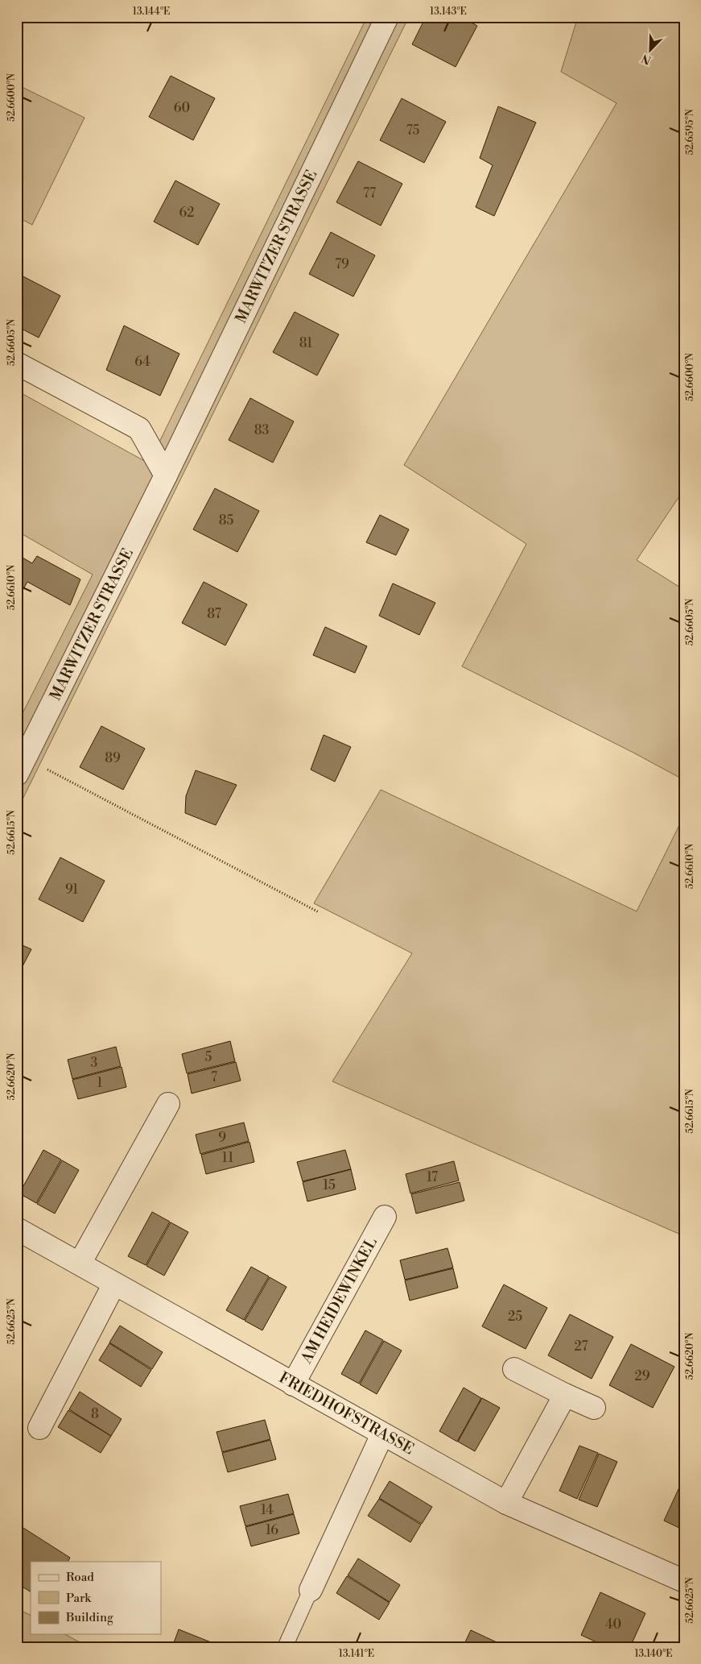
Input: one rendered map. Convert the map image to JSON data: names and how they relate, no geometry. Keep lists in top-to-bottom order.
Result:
{
  "streets": {
    "street": ["MARWITZER STRASSE", "AM HEIDEWINKEL", "FRIEDHOFSTRASSE"]
  },
  "crossings": [
    ["AM HEIDEWINKEL", "FRIEDHOFSTRASSE"]
  ],
  "house_numbers": [
    "60",
    "75",
    "77",
    "62",
    "79",
    "81",
    "64",
    "83",
    "85",
    "87",
    "89",
    "91",
    "5",
    "3",
    "7",
    "1",
    "9",
    "11",
    "17",
    "15",
    "25",
    "27",
    "29",
    "8",
    "14",
    "16",
    "40"
  ],
  "legend": ["Road", "Park", "Building"],
  "north": "bottom left",
  "coordinates": [
    "13.144°E",
    "13.143°E",
    "52.6600°N",
    "52.6595°N",
    "52.6605°N",
    "52.6610°N",
    "52.6615°N",
    "52.6620°N",
    "52.6625°N",
    "13.141°E",
    "13.140°E"
  ]
}
